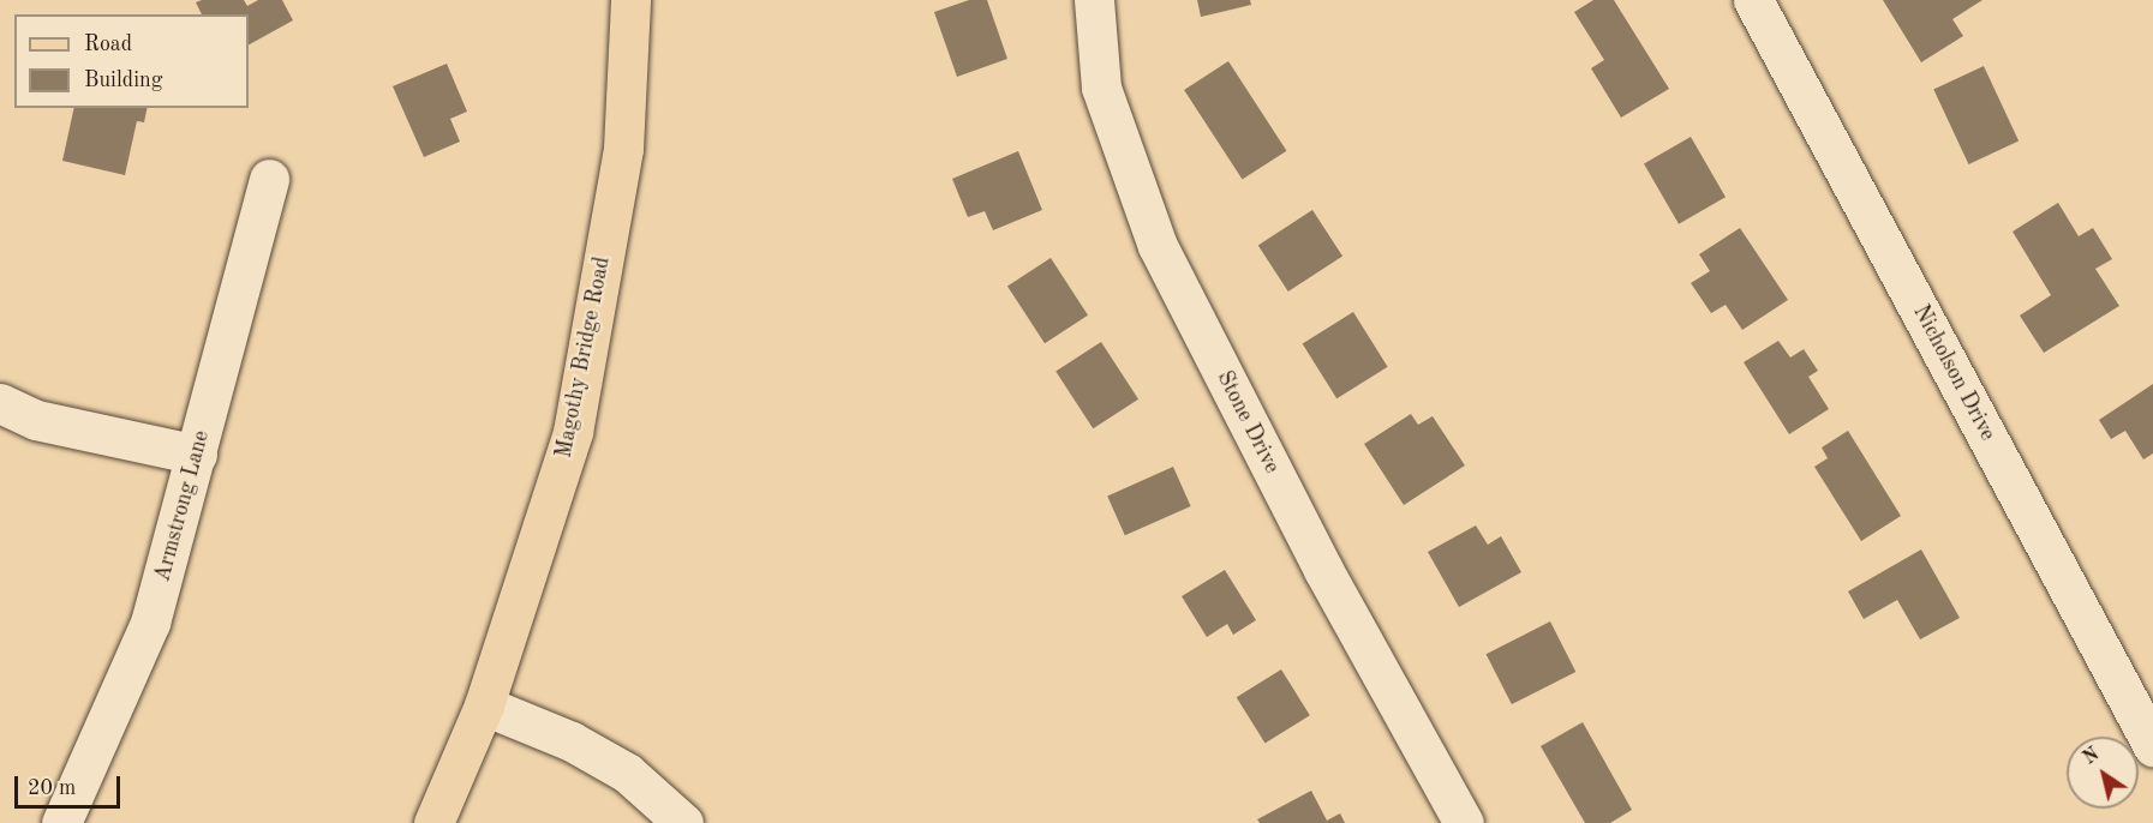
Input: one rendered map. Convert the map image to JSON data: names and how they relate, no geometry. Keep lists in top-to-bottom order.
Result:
{
  "streets": {
    "main road": ["Magothy Bridge Road"],
    "street": ["Nicholson Drive", "Stone Drive", "Armstrong Lane"]
  },
  "legend": ["Road", "Building"],
  "scale_bar": "20 m",
  "north": "top left"
}
